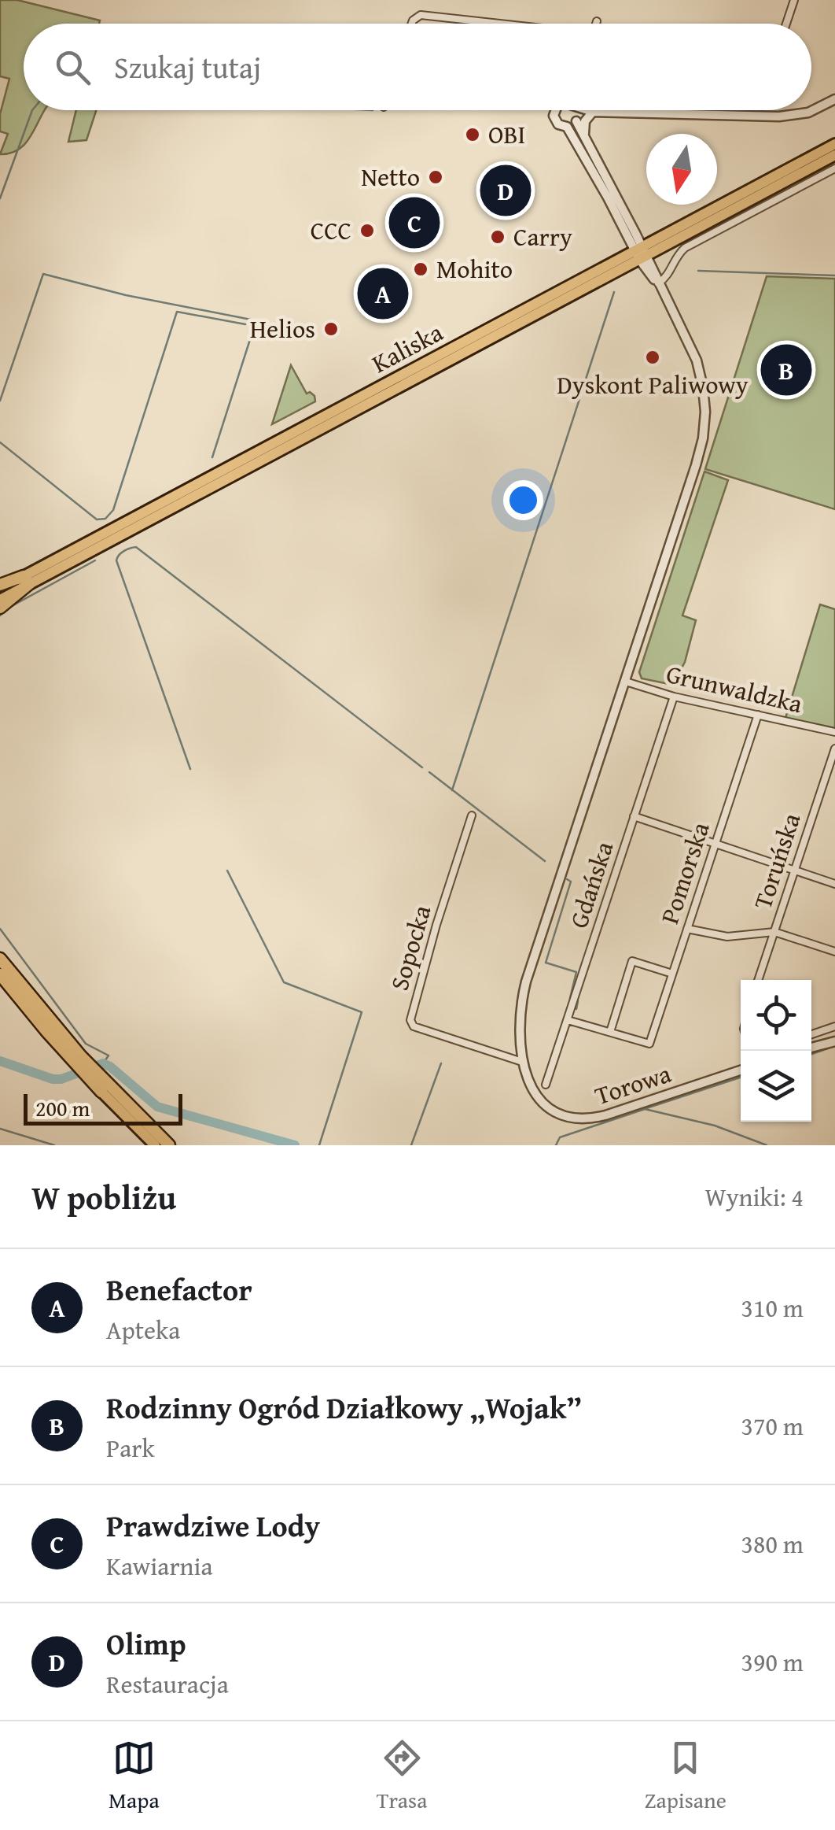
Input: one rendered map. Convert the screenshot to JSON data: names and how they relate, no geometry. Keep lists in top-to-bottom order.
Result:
{
  "streets": {
    "main road": ["Kaliska"],
    "street": [
      "Grunwaldzka",
      "Toruńska",
      "Pomorska",
      "Gdańska",
      "Sopocka",
      "Torowa"
    ]
  },
  "crossings": [
    ["Grunwaldzka", "Pomorska"],
    ["Grunwaldzka", "Gdańska"],
    ["Sopocka", "Torowa"]
  ],
  "places": [
    "OBI",
    "Netto",
    "CCC",
    "Carry",
    "Mohito",
    "Helios",
    "Dyskont Paliwowy"
  ],
  "scale_bar": "200 m",
  "north": "bottom",
  "page": {
    "search": "Szukaj tutaj",
    "pins": [
      "D",
      "C",
      "A",
      "B"
    ],
    "scale": "200 m",
    "heading": ["W pobliżu", "Wyniki: 4"],
    "list": [
      {
        "mark": "A",
        "name": "Benefactor",
        "note": "Apteka",
        "value": "310 m"
      },
      {
        "mark": "B",
        "name": "Rodzinny Ogród Działkowy „Wojak”",
        "note": "Park",
        "value": "370 m"
      },
      {
        "mark": "C",
        "name": "Prawdziwe Lody",
        "note": "Kawiarnia",
        "value": "380 m"
      },
      {
        "mark": "D",
        "name": "Olimp",
        "note": "Restauracja",
        "value": "390 m"
      }
    ],
    "nav": ["Mapa", "Trasa", "Zapisane"]
  }
}
